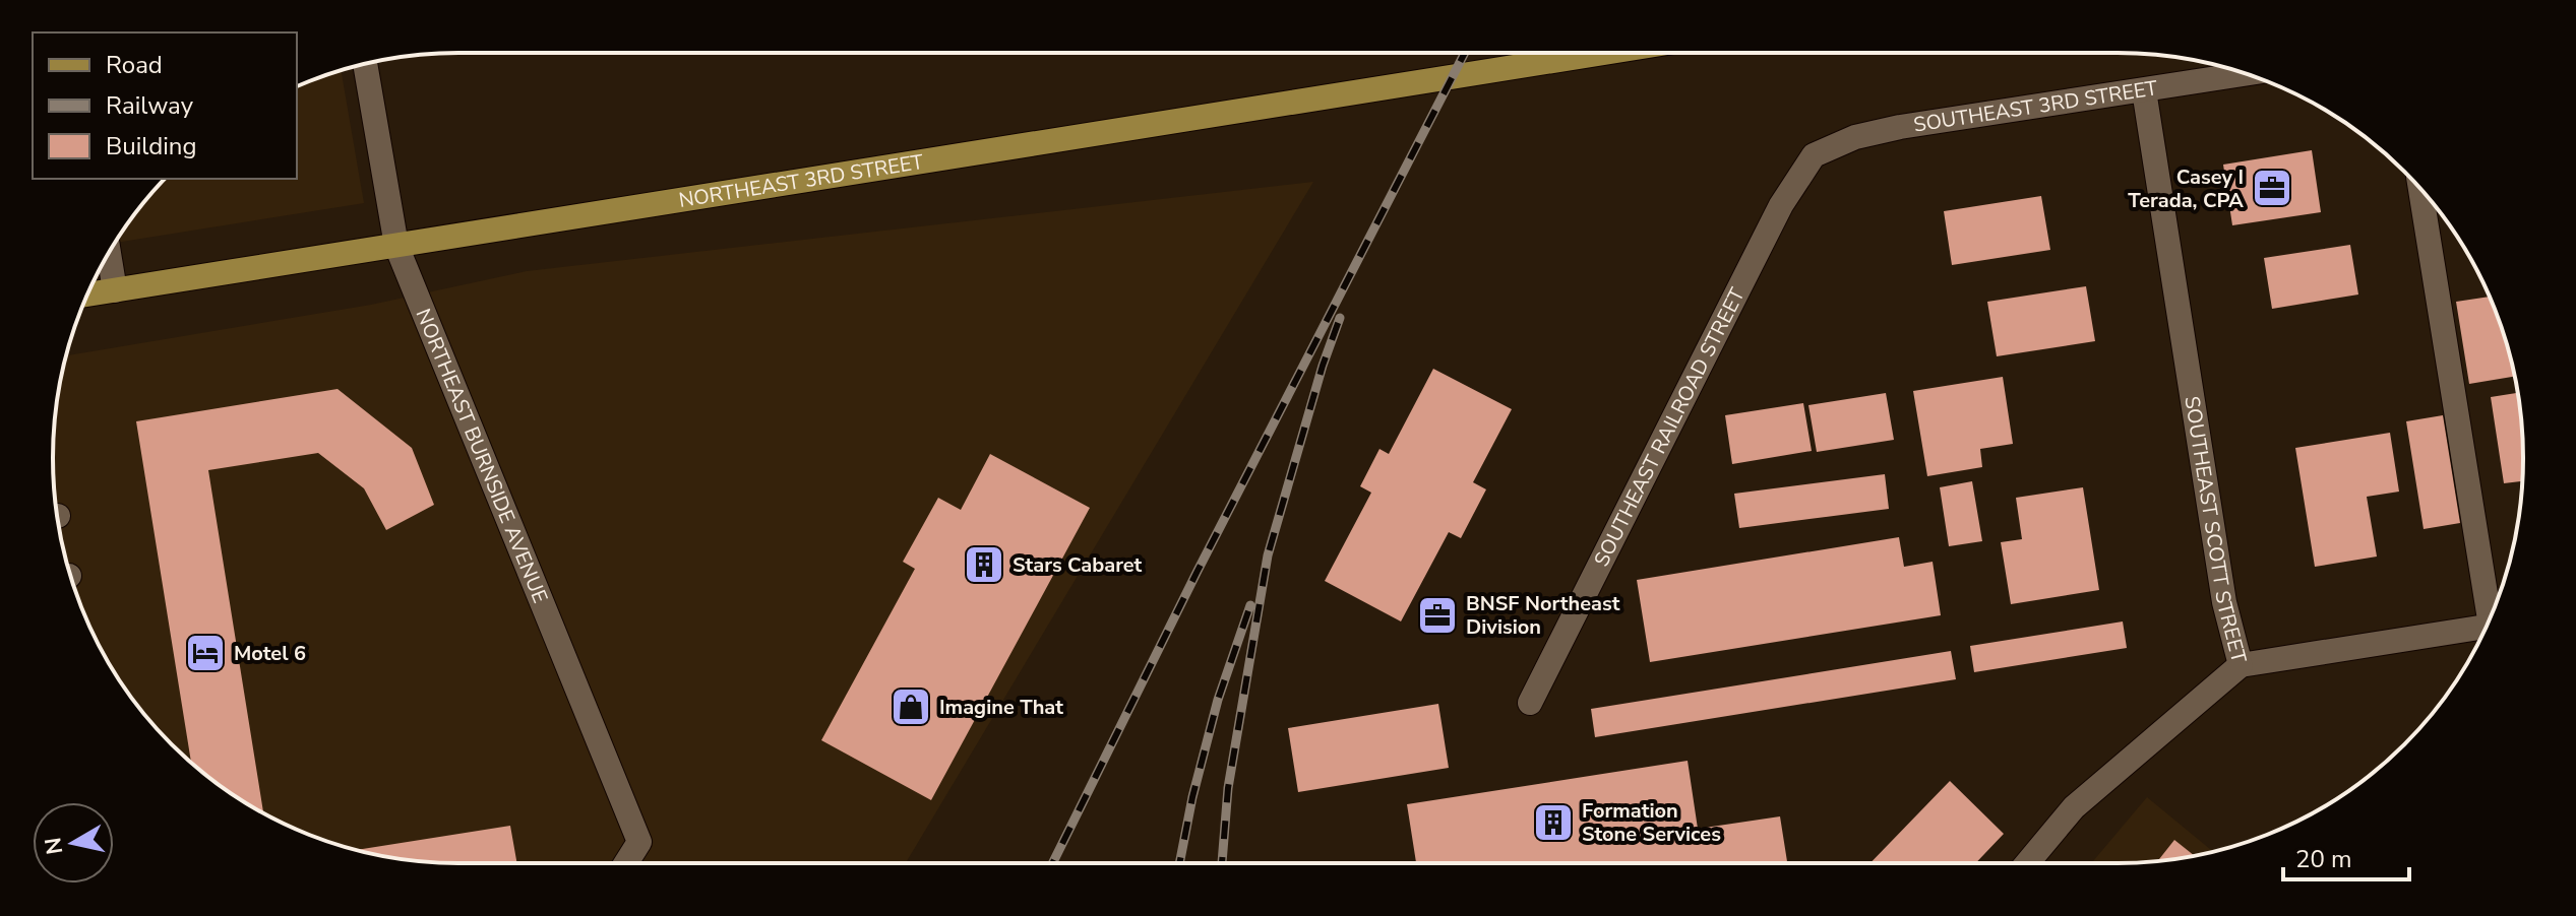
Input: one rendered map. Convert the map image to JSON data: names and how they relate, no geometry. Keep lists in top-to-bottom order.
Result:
{
  "streets": {
    "main road": ["NORTHEAST 3RD STREET"],
    "street": [
      "SOUTHEAST 3RD STREET",
      "SOUTHEAST RAILROAD STREET",
      "NORTHEAST BURNSIDE AVENUE",
      "SOUTHEAST SCOTT STREET"
    ]
  },
  "crossings": [
    ["SOUTHEAST 3RD STREET", "SOUTHEAST RAILROAD STREET"],
    ["SOUTHEAST 3RD STREET", "SOUTHEAST SCOTT STREET"],
    ["NORTHEAST 3RD STREET", "NORTHEAST BURNSIDE AVENUE"]
  ],
  "places": {
    "office": ["Casey I Terada, CPA", "BNSF Northeast Division"],
    "building": ["Stars Cabaret", "Formation Stone Services"],
    "hotel": ["Motel 6"],
    "shop": ["Imagine That"]
  },
  "legend": ["Road", "Railway", "Building"],
  "scale_bar": "20 m",
  "north": "left"
}
